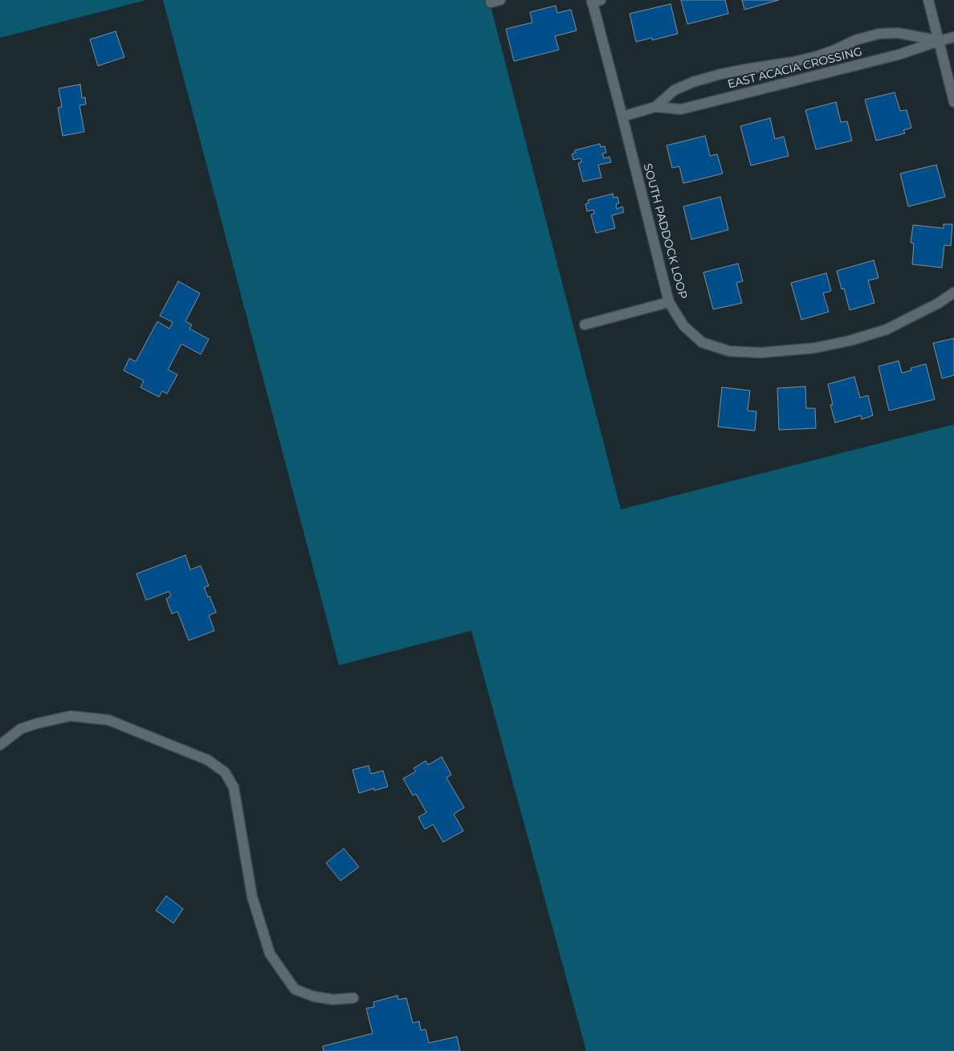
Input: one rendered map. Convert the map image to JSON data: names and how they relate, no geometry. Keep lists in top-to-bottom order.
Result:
{
  "streets": {
    "street": ["EAST ACACIA CROSSING", "SOUTH PADDOCK LOOP"]
  },
  "crossings": [
    ["EAST ACACIA CROSSING", "SOUTH PADDOCK LOOP"]
  ]
}
